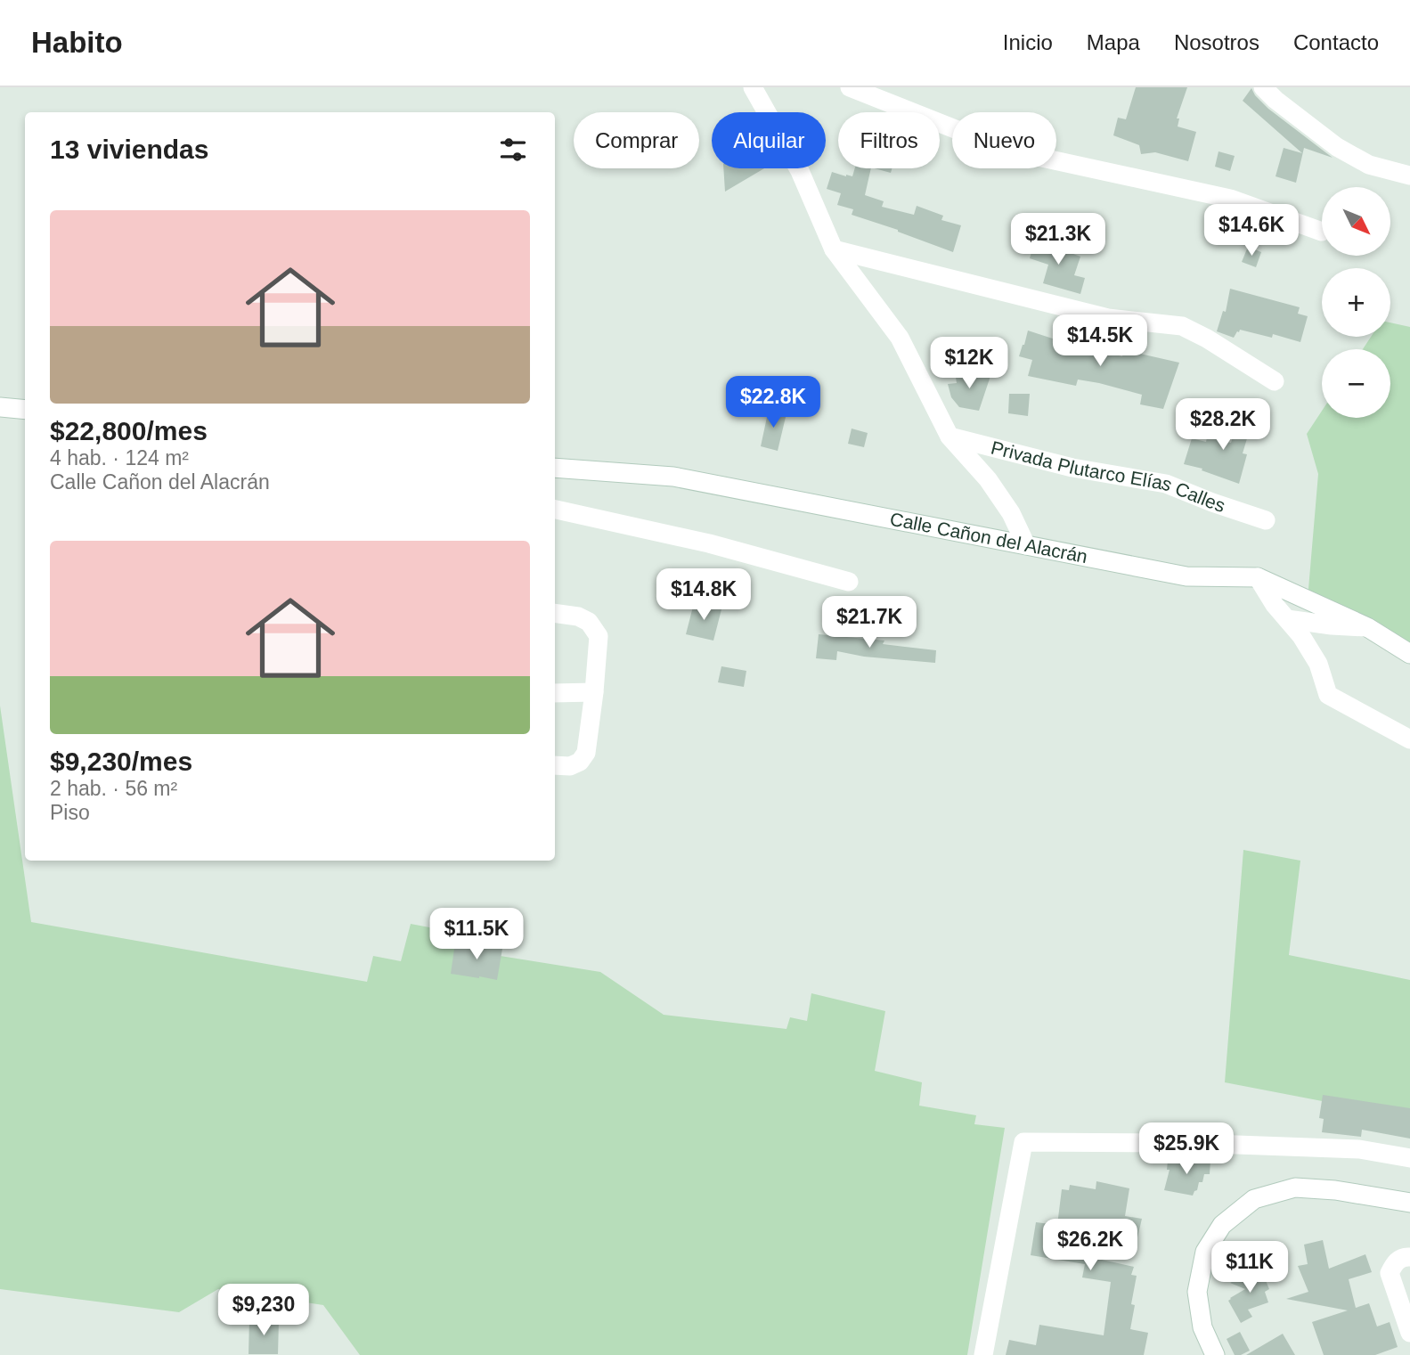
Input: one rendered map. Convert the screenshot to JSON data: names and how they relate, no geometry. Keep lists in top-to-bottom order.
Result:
{
  "streets": {
    "street": ["Privada Plutarco Elías Calles", "Calle Cañon del Alacrán"]
  },
  "north": "bottom right",
  "page": {
    "header": "Habito",
    "nav": [
      "Inicio",
      "Mapa",
      "Nosotros",
      "Contacto"
    ],
    "chip": [
      "Comprar",
      "Alquilar",
      "Filtros",
      "Nuevo"
    ],
    "heading": "13 viviendas",
    "map_buttons": ["+", "−"],
    "list": [
      {
        "name": "$22,800/mes",
        "note": "4 hab. · 124 m² · Calle Cañon del Alacrán"
      },
      {
        "name": "$9,230/mes",
        "note": "2 hab. · 56 m² · Piso"
      }
    ],
    "price": [
      "$14.6K",
      "$21.3K",
      "$14.5K",
      "$12K",
      "$22.8K",
      "$28.2K",
      "$14.8K",
      "$21.7K",
      "$11.5K",
      "$25.9K",
      "$26.2K",
      "$11K",
      "$9,230"
    ]
  }
}
